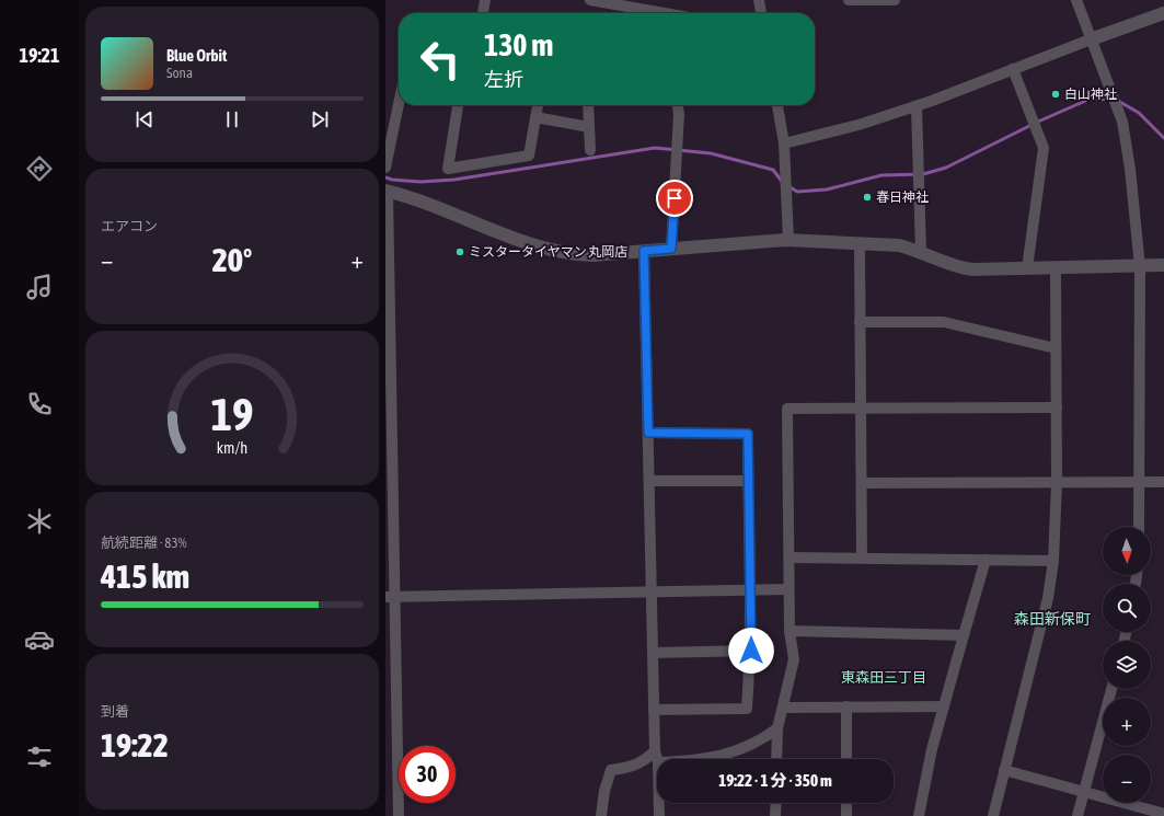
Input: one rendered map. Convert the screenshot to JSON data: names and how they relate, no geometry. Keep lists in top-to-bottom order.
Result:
{
  "districts": ["森田新保町", "東森田三丁目"],
  "places": ["白山神社", "春日神社", "ミスタータイヤマン 丸岡店"],
  "north": "bottom",
  "page": {
    "tabs": "19:21",
    "turn": ["130 m", "左折"],
    "song": ["Blue Orbit", "Sona"],
    "tile": [
      "エアコン",
      ["航続距離 · 83%", "415 km"],
      ["到着", "19:22"]
    ],
    "heat": ["−", "20°", "+"],
    "map_buttons": ["+", "−"],
    "limit": "30",
    "trip": "19:22 · 1 分 · 350 m",
    "gauge": ["19", "km/h"]
  }
}
